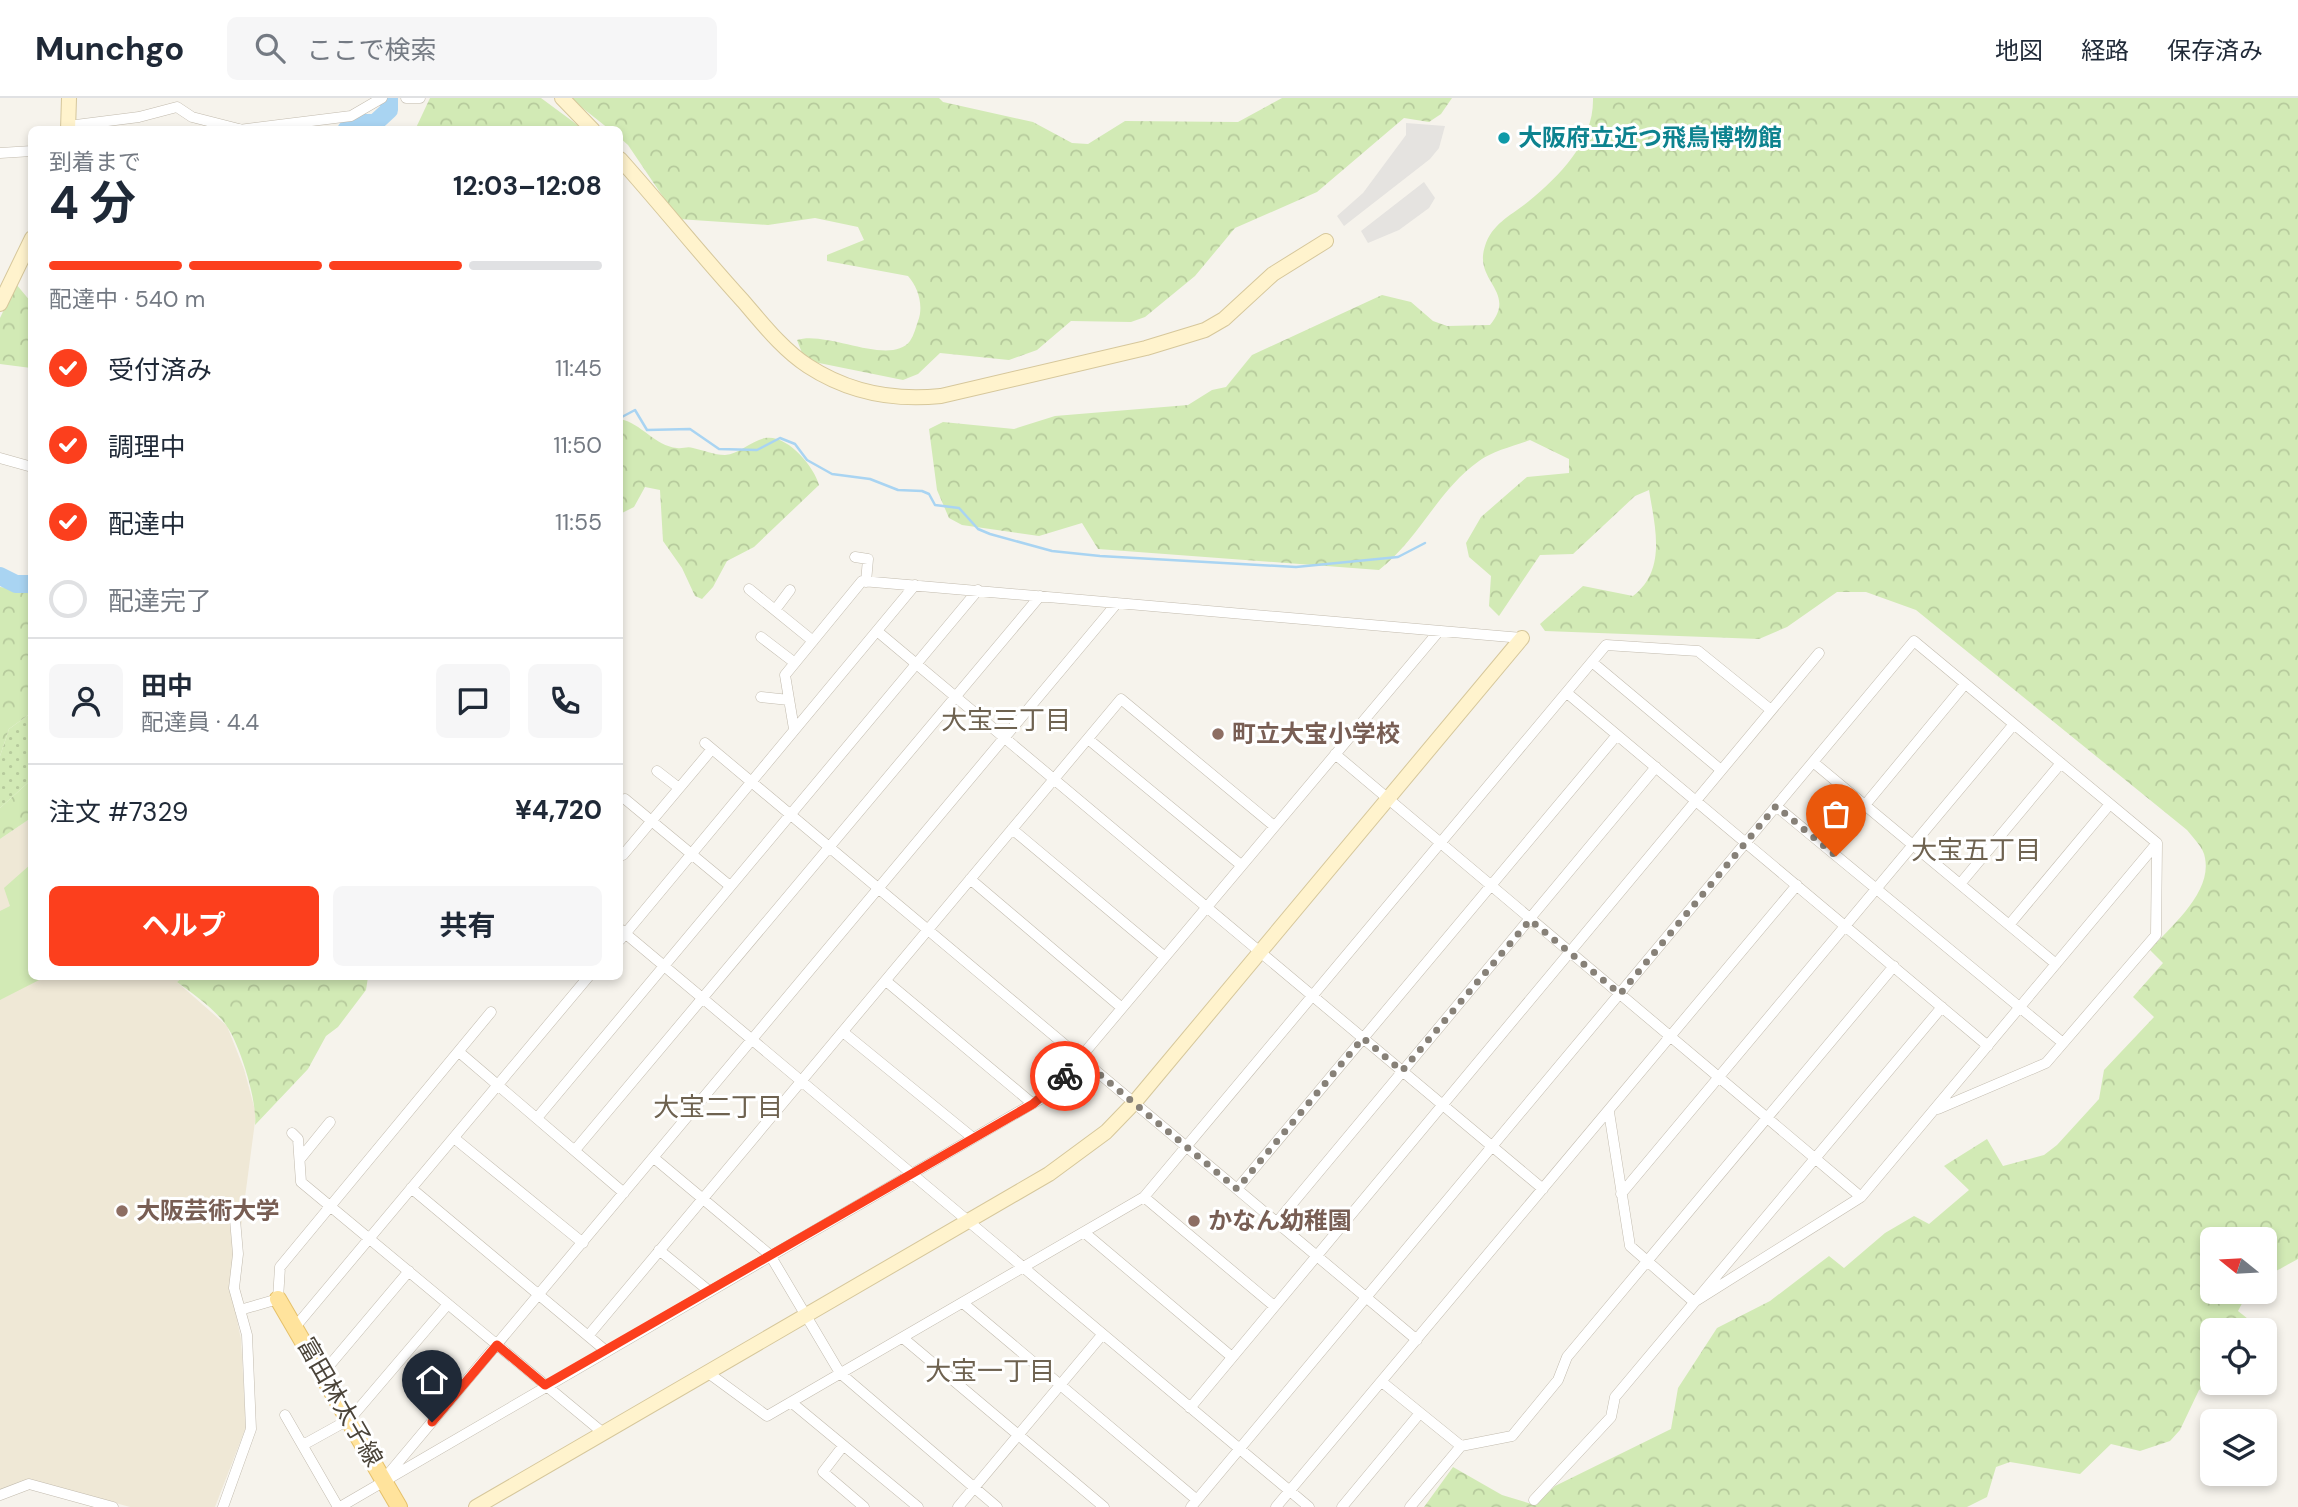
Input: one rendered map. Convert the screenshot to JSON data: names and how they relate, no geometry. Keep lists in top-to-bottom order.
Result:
{
  "streets": {
    "main road": ["富田林太子線"]
  },
  "districts": [
    "大宝三丁目",
    "大宝五丁目",
    "大宝二丁目",
    "大宝一丁目"
  ],
  "places": [
    "大阪府立近つ飛鳥博物館",
    "町立大宝小学校",
    "大阪芸術大学",
    "かなん幼稚園"
  ],
  "north": "left",
  "page": {
    "header": "Munchgo",
    "search": "ここで検索",
    "nav": ["地図", "経路", "保存済み"],
    "heading": ["4 分", "到着まで", "12:03–12:08"],
    "panel": [
      "田中",
      "配達員 · 4.4",
      "注文 #7329",
      "¥4,720"
    ],
    "bar": "配達中 · 540 m",
    "list": [
      ["受付済み", "11:45"],
      ["調理中", "11:50"],
      ["配達中", "11:55"],
      "配達完了"
    ],
    "buttons": ["ヘルプ", "共有"]
  }
}
